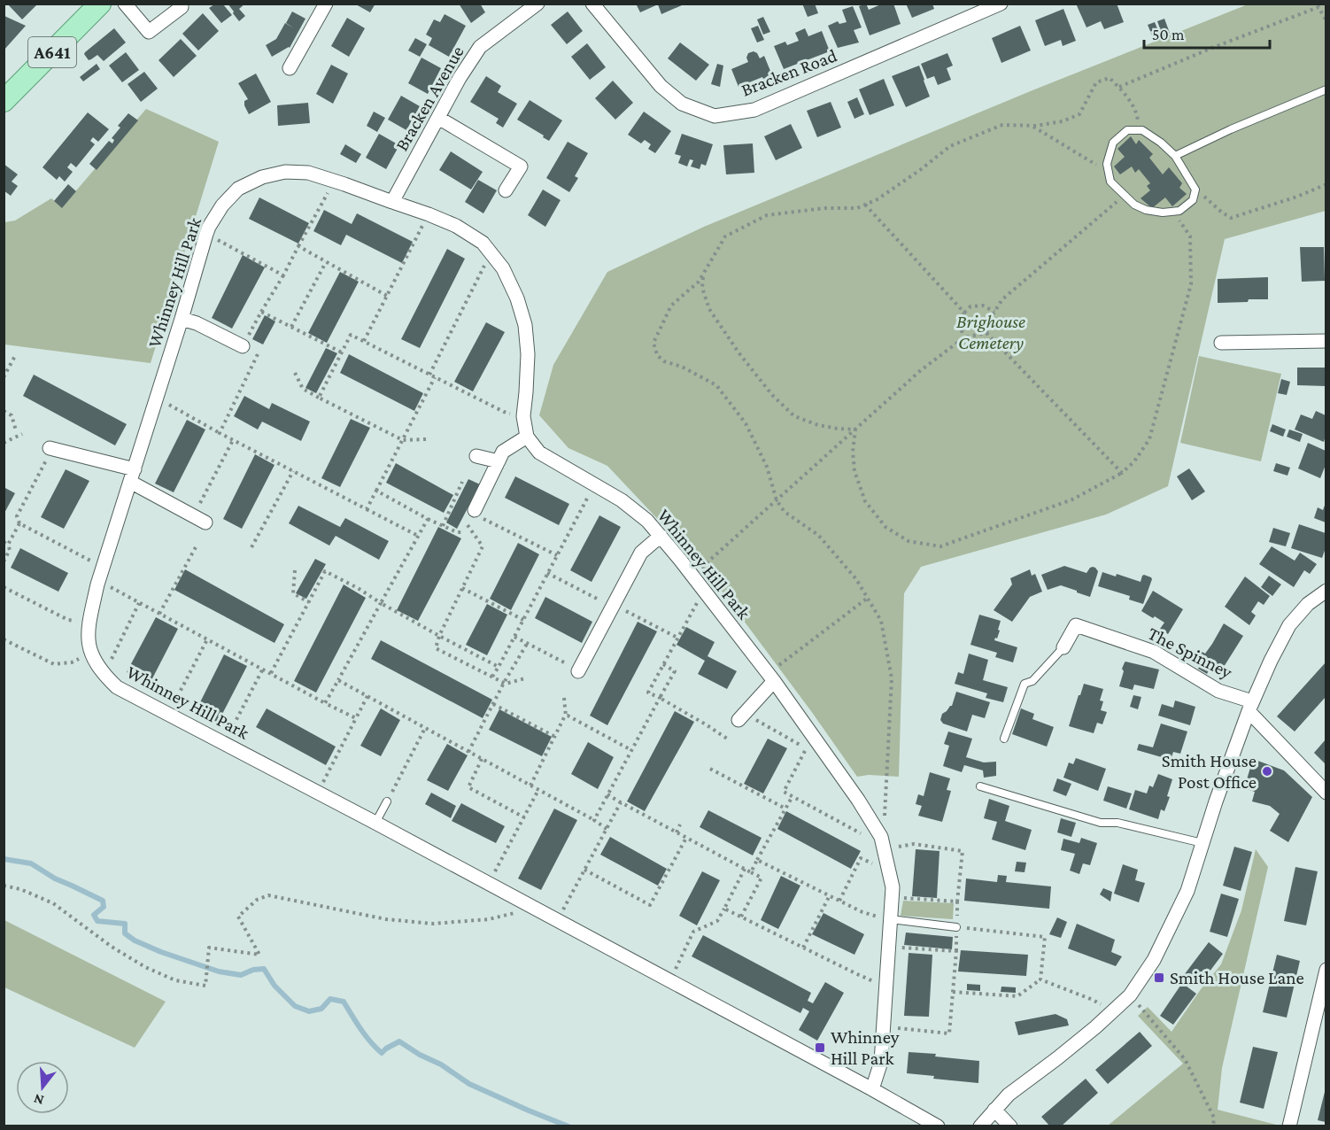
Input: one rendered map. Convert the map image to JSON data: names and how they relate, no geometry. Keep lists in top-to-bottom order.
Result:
{
  "streets": {
    "main road": ["A641"],
    "street": [
      "Bracken Road",
      "Bracken Avenue",
      "Whinney Hill Park",
      "The Spinney"
    ]
  },
  "crossings": [
    ["Bracken Avenue", "Whinney Hill Park"]
  ],
  "parks": ["Brighouse Cemetery"],
  "places": {
    "other": ["Smith House Post Office"],
    "transit": ["Smith House Lane", "Whinney Hill Park"]
  },
  "scale_bar": "50 m",
  "north": "bottom"
}
